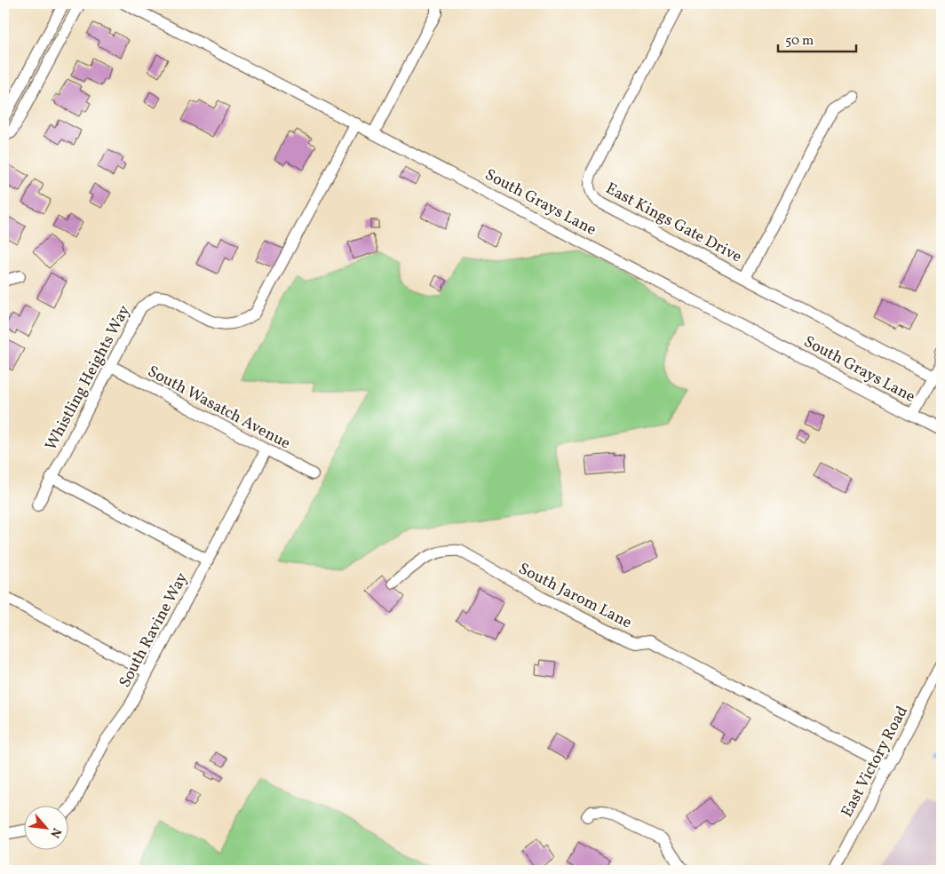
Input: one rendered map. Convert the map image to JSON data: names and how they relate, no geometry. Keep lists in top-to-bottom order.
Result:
{
  "streets": {
    "street": [
      "South Grays Lane",
      "East Kings Gate Drive",
      "Whistling Heights Way",
      "South Wasatch Avenue",
      "South Jarom Lane",
      "South Ravine Way",
      "East Victory Road"
    ]
  },
  "crossings": [
    ["South Grays Lane", "Whistling Heights Way"],
    ["Whistling Heights Way", "South Wasatch Avenue"],
    ["South Wasatch Avenue", "South Ravine Way"],
    ["South Jarom Lane", "East Victory Road"]
  ],
  "scale_bar": "50 m",
  "north": "bottom right"
}
